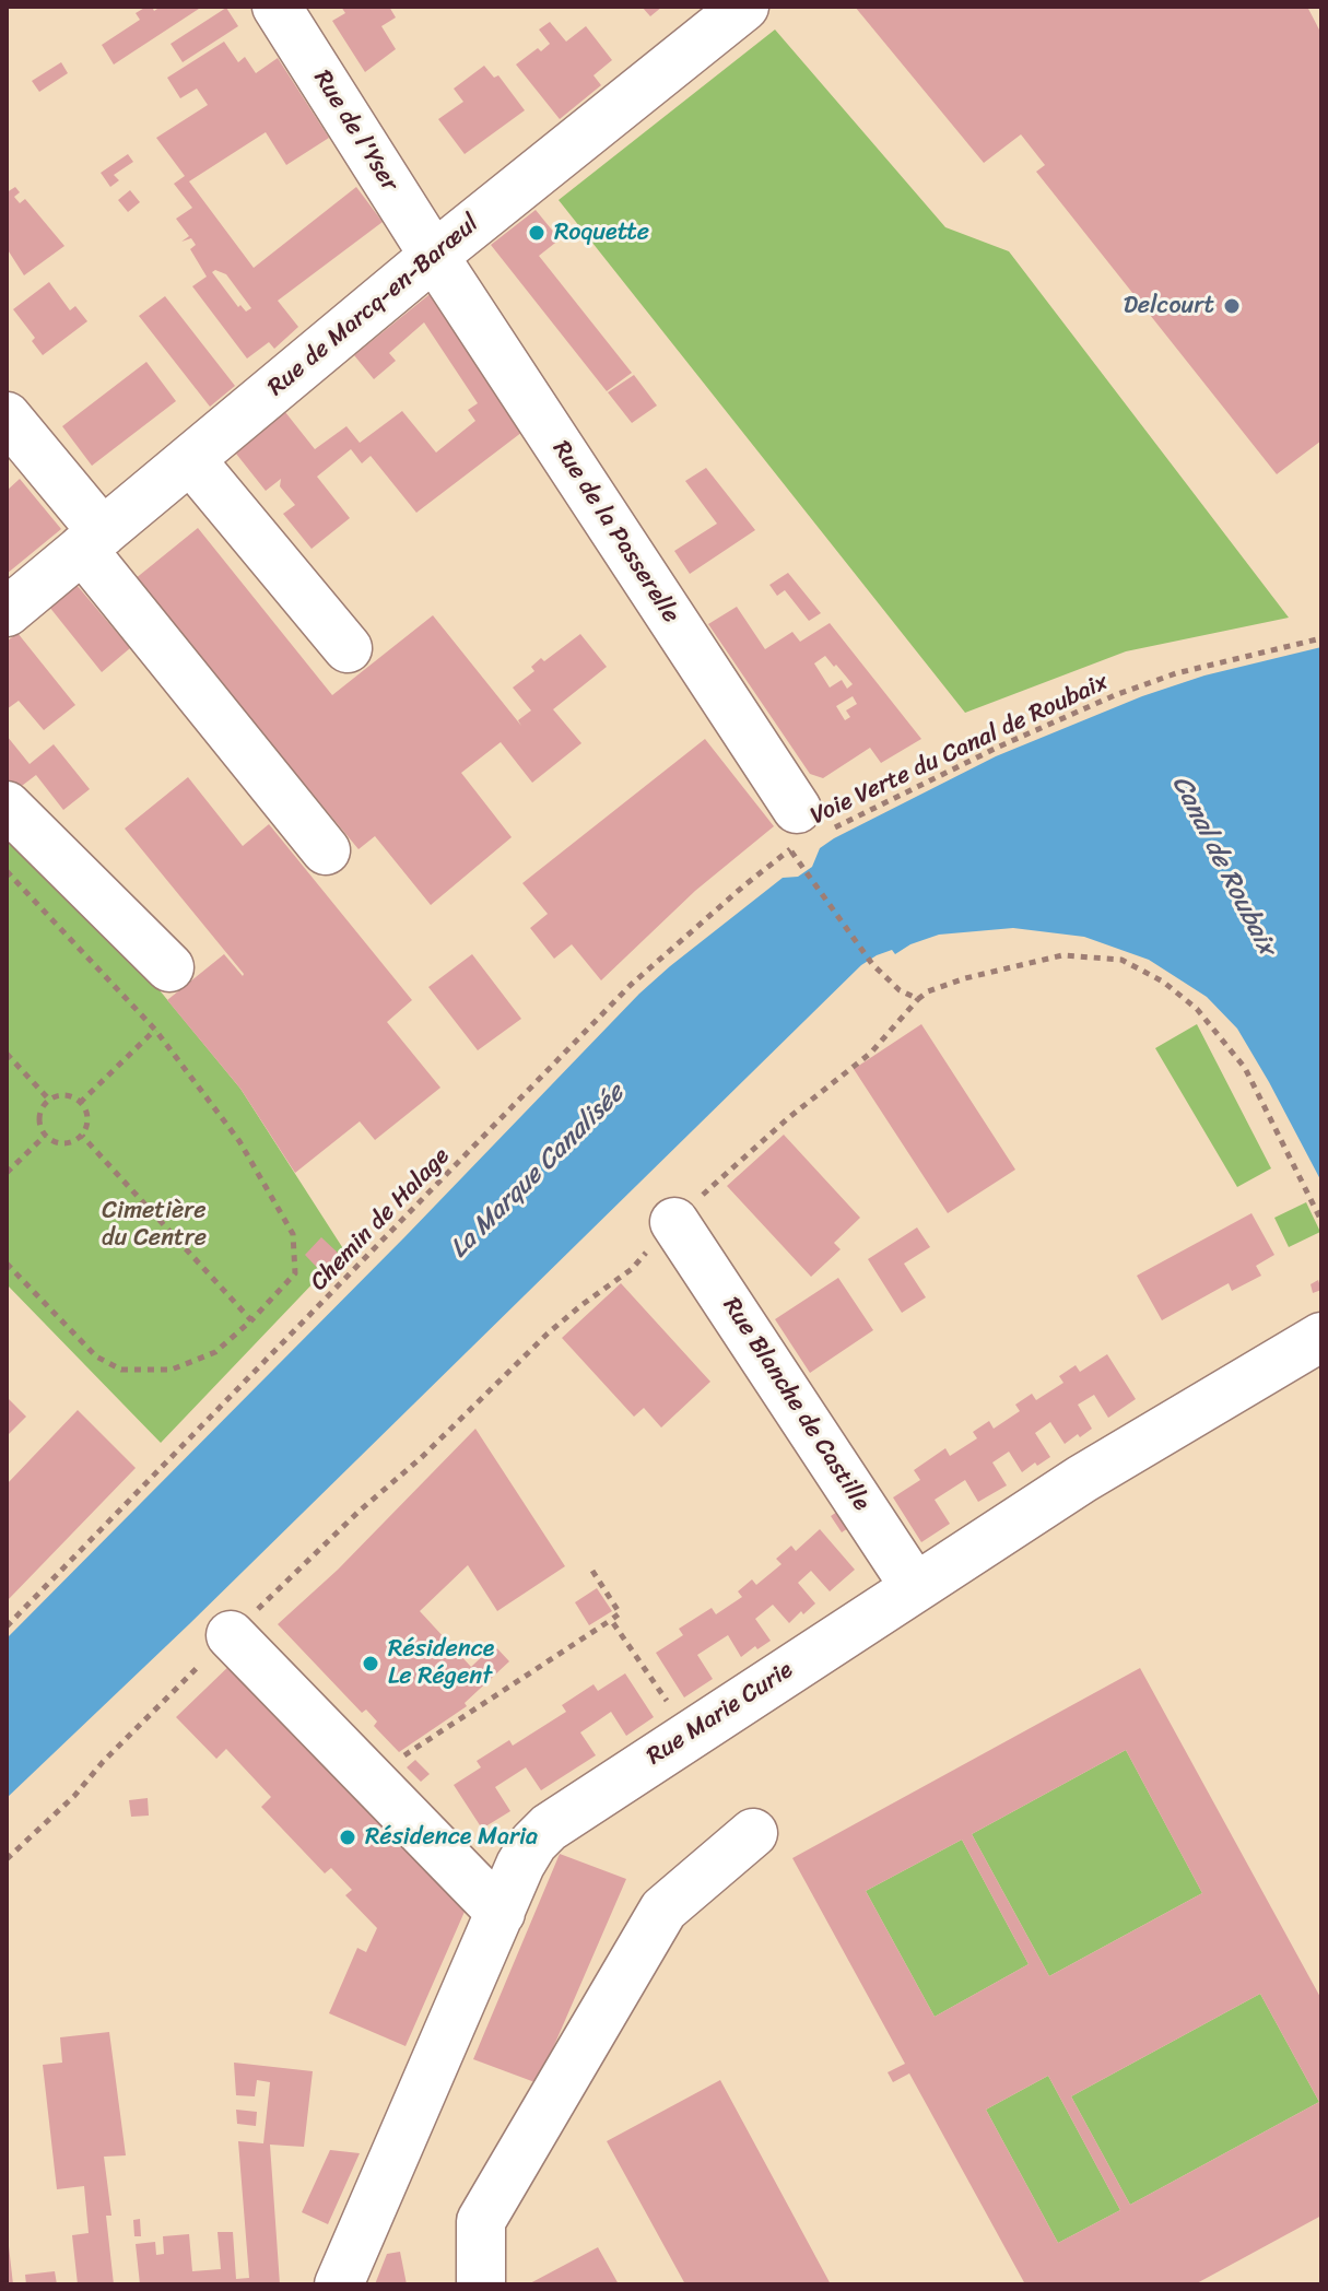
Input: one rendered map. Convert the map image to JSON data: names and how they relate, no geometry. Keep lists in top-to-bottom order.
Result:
{
  "streets": {
    "street": [
      "Rue de l'Yser",
      "Rue de Marcq-en-Barœul",
      "Rue de la Passerelle",
      "Rue Blanche de Castille",
      "Rue Marie Curie"
    ],
    "path": ["Voie Verte du Canal de Roubaix", "Chemin de Halage"]
  },
  "crossings": [
    ["Rue de l'Yser", "Rue de Marcq-en-Barœul"],
    ["Rue de l'Yser", "Rue de la Passerelle"],
    ["Rue de Marcq-en-Barœul", "Rue de la Passerelle"],
    ["Rue de la Passerelle", "Voie Verte du Canal de Roubaix"],
    ["Rue de la Passerelle", "Chemin de Halage"],
    ["Voie Verte du Canal de Roubaix", "Chemin de Halage"],
    ["Rue Blanche de Castille", "Rue Marie Curie"]
  ],
  "water": ["Canal de Roubaix", "La Marque Canalisée"],
  "parks": ["Cimetière du Centre"],
  "places": [
    "Roquette",
    "Delcourt",
    "Résidence Le Régent",
    "Résidence Maria"
  ]
}
